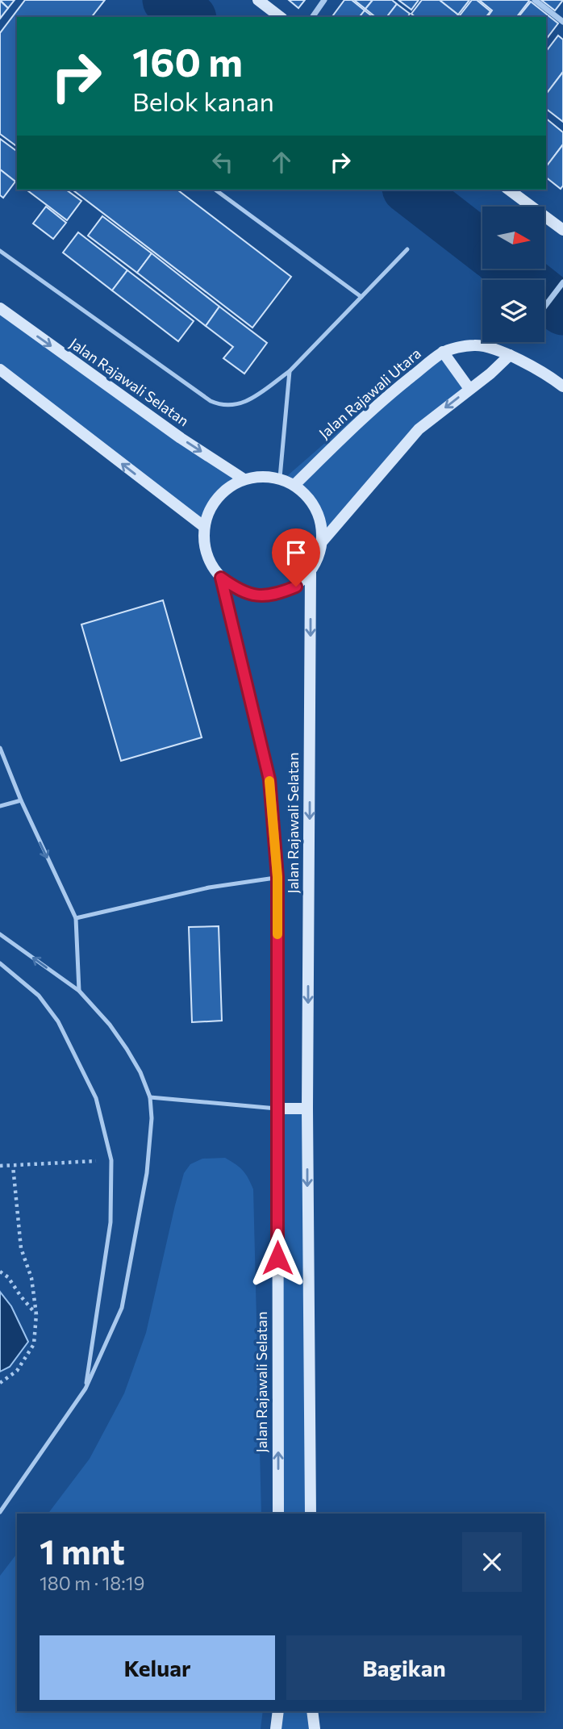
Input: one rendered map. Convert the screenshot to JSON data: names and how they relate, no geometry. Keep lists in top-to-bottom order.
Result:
{
  "streets": {
    "main road": ["Jalan Rajawali Selatan", "Jalan Rajawali Utara"]
  },
  "crossings": [
    ["Jalan Rajawali Selatan", "Jalan Rajawali Utara"]
  ],
  "north": "right",
  "page": {
    "turn": ["160 m", "Belok kanan"],
    "heading": ["1 mnt", "180 m · 18:19"],
    "buttons": ["Keluar", "Bagikan"]
  }
}
